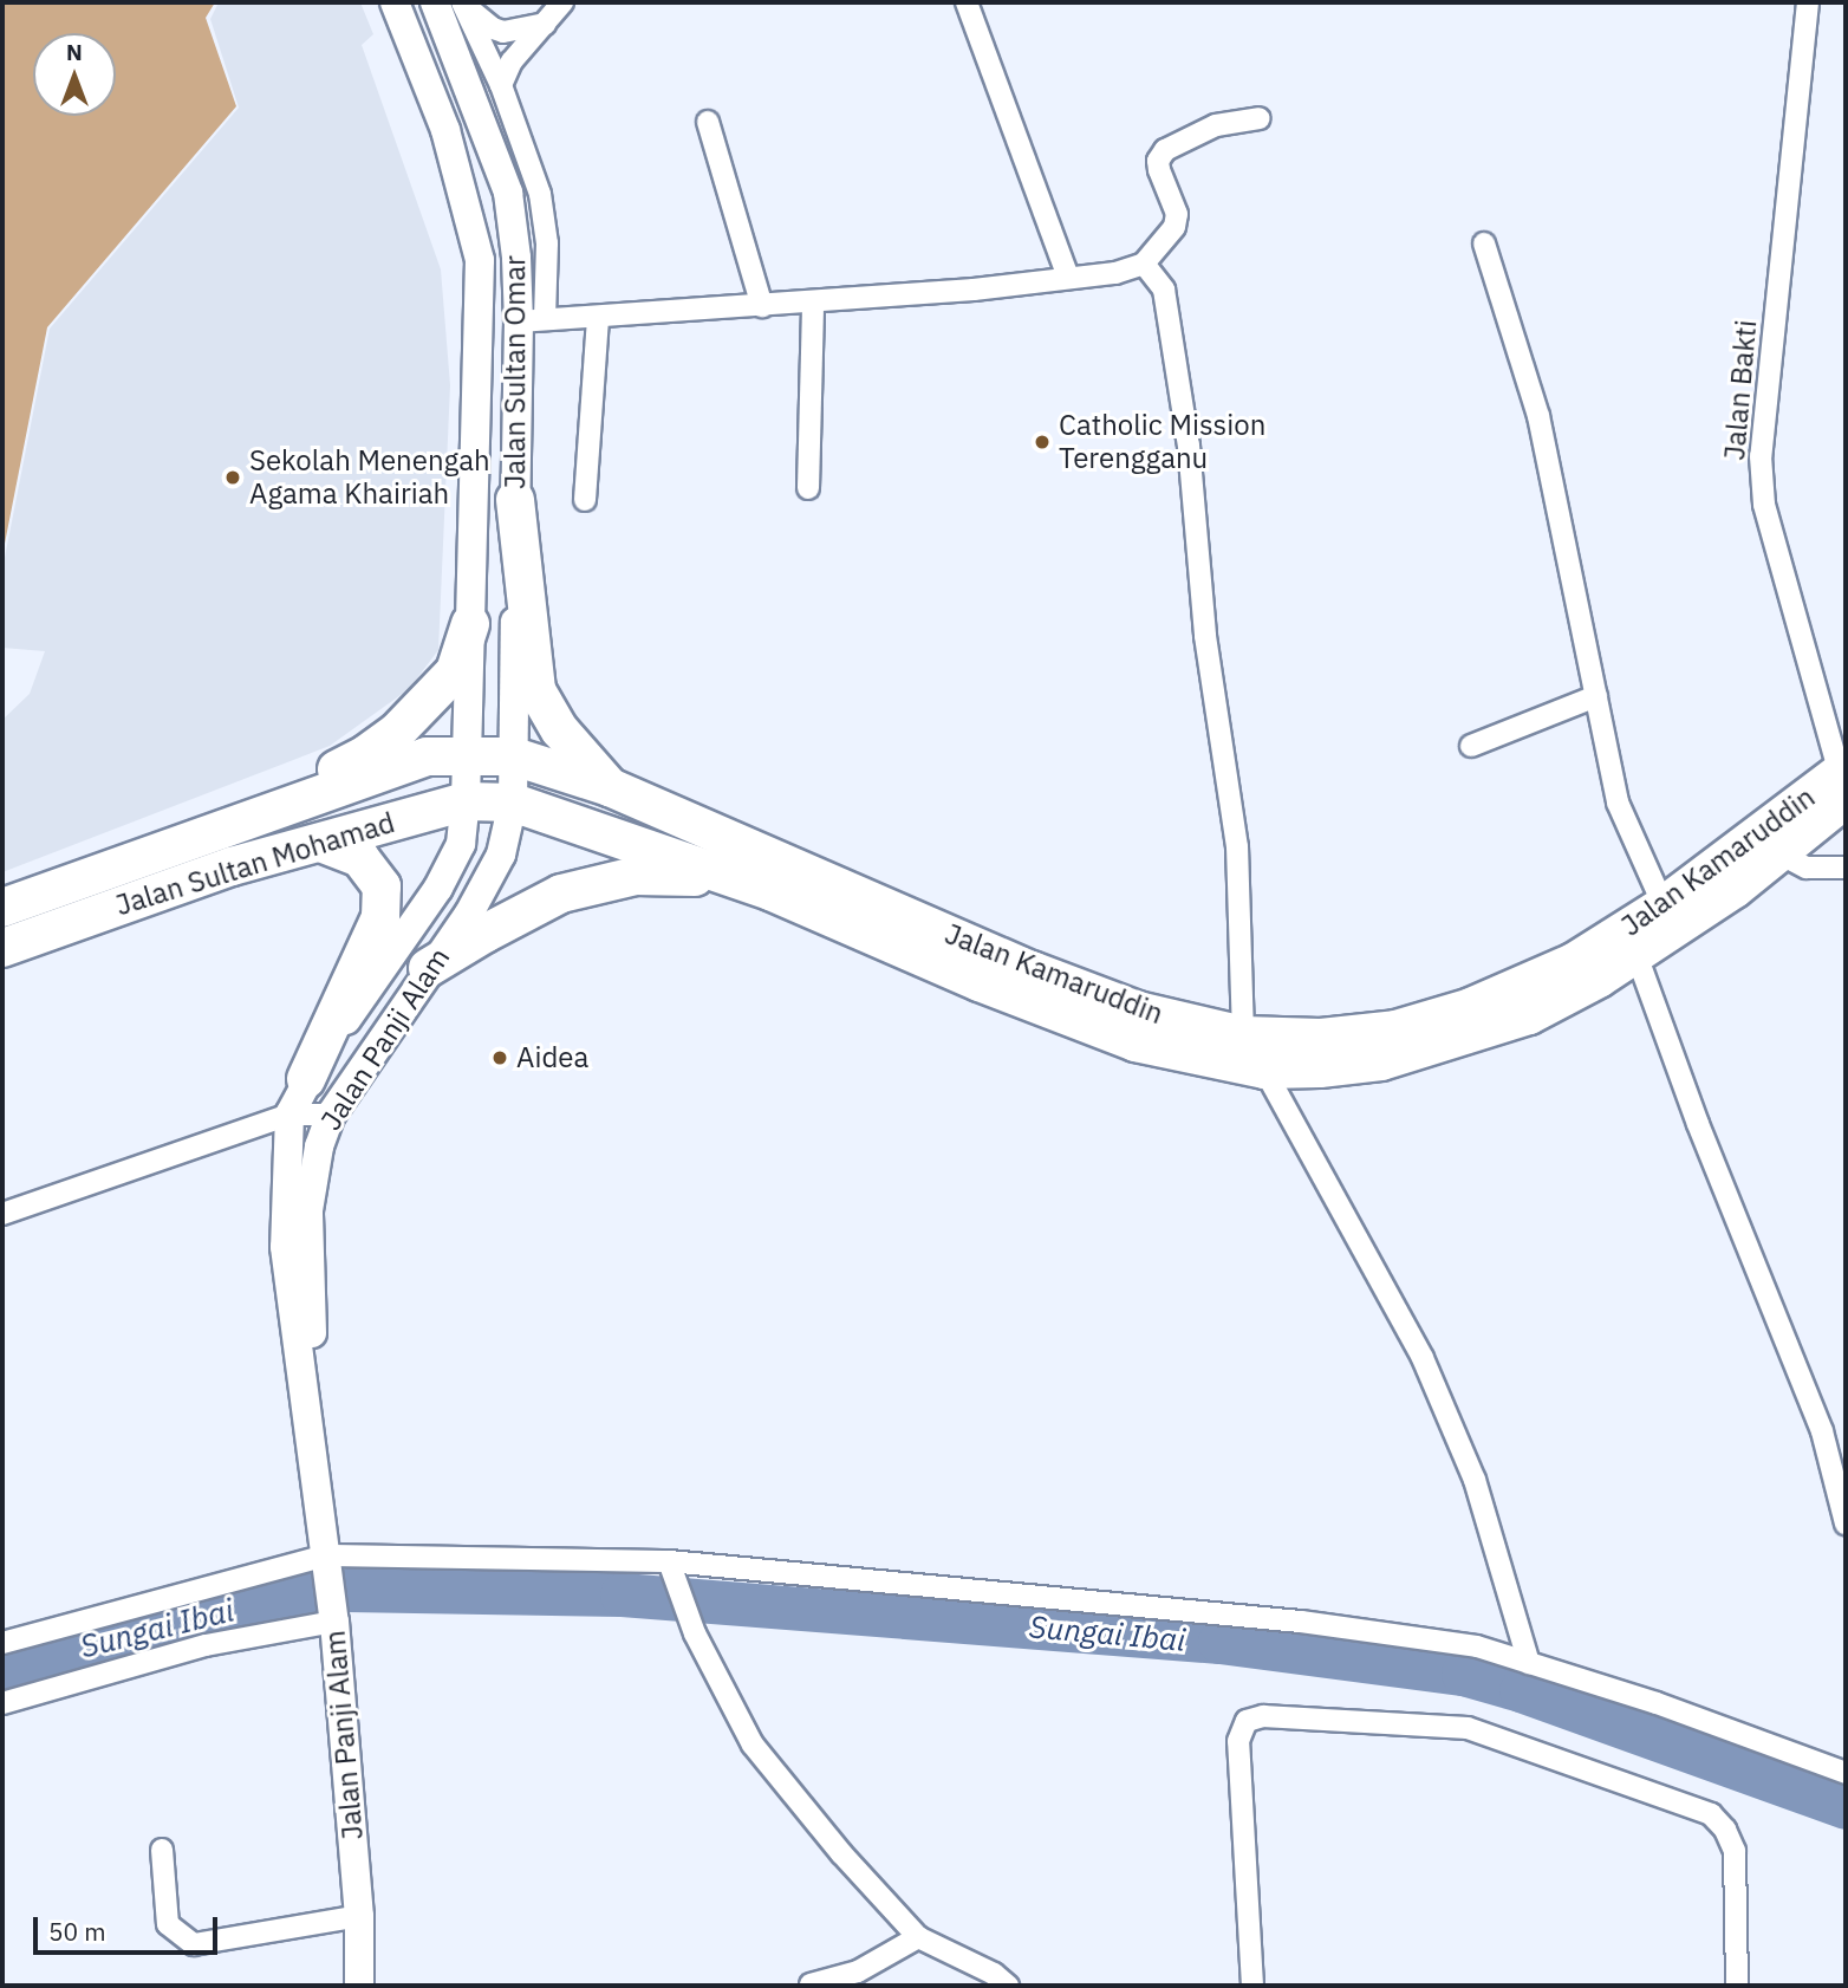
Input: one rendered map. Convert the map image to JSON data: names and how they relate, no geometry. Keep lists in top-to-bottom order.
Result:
{
  "streets": {
    "highway": ["Jalan Kamaruddin", "Jalan Sultan Mohamad"],
    "main road": ["Jalan Sultan Omar", "Jalan Panji Alam"],
    "street": ["Jalan Bakti"]
  },
  "crossings": [
    ["Jalan Sultan Omar", "Jalan Kamaruddin"],
    ["Jalan Sultan Omar", "Jalan Sultan Mohamad"],
    ["Jalan Sultan Omar", "Jalan Panji Alam"],
    ["Jalan Bakti", "Jalan Kamaruddin"],
    ["Jalan Kamaruddin", "Jalan Sultan Mohamad"],
    ["Jalan Kamaruddin", "Jalan Panji Alam"],
    ["Jalan Sultan Mohamad", "Jalan Panji Alam"]
  ],
  "water": ["Sungai Ibai"],
  "places": ["Catholic Mission Terengganu", "Sekolah Menengah Agama Khairiah", "Aidea"],
  "scale_bar": "50 m",
  "north": "top"
}
